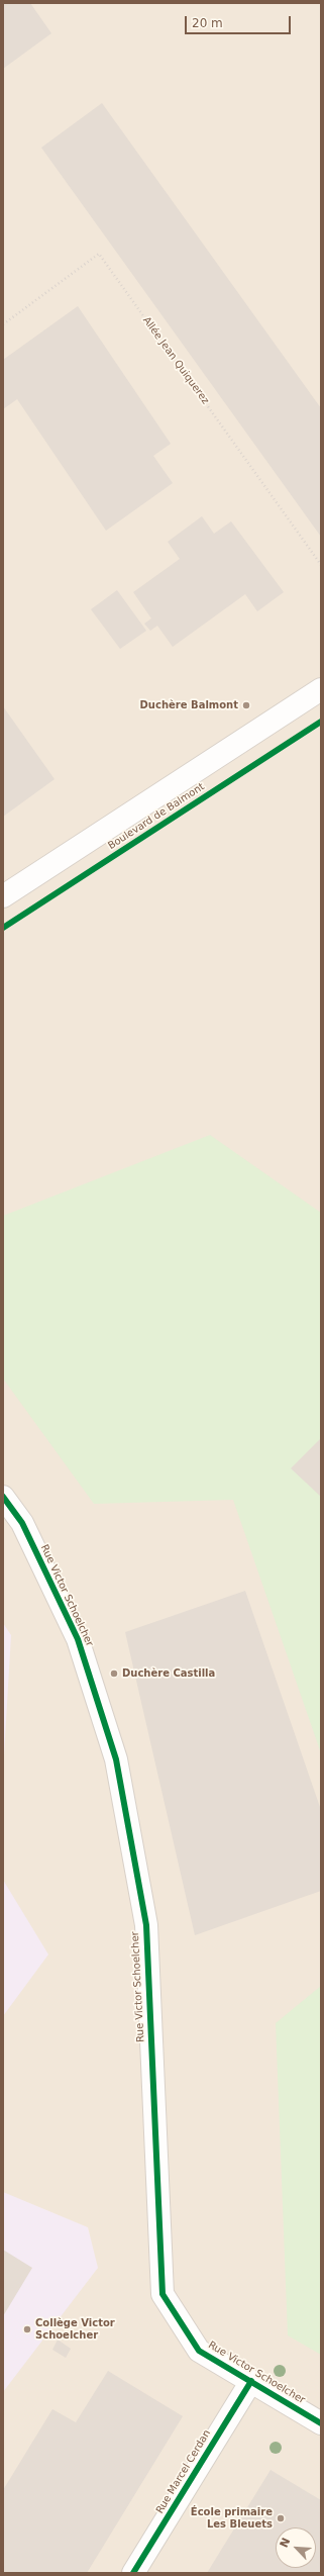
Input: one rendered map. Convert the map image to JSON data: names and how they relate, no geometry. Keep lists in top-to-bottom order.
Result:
{
  "streets": {
    "street": ["Boulevard de Balmont", "Rue Victor Schoelcher", "Rue Marcel Cerdan"],
    "path": ["Allée Jean Quiquerez"]
  },
  "crossings": [
    ["Rue Victor Schoelcher", "Rue Marcel Cerdan"]
  ],
  "places": [
    "Duchère Balmont",
    "Duchère Castilla",
    "Collège Victor Schoelcher",
    "École primaire Les Bleuets"
  ],
  "scale_bar": "20 m",
  "north": "top left"
}
